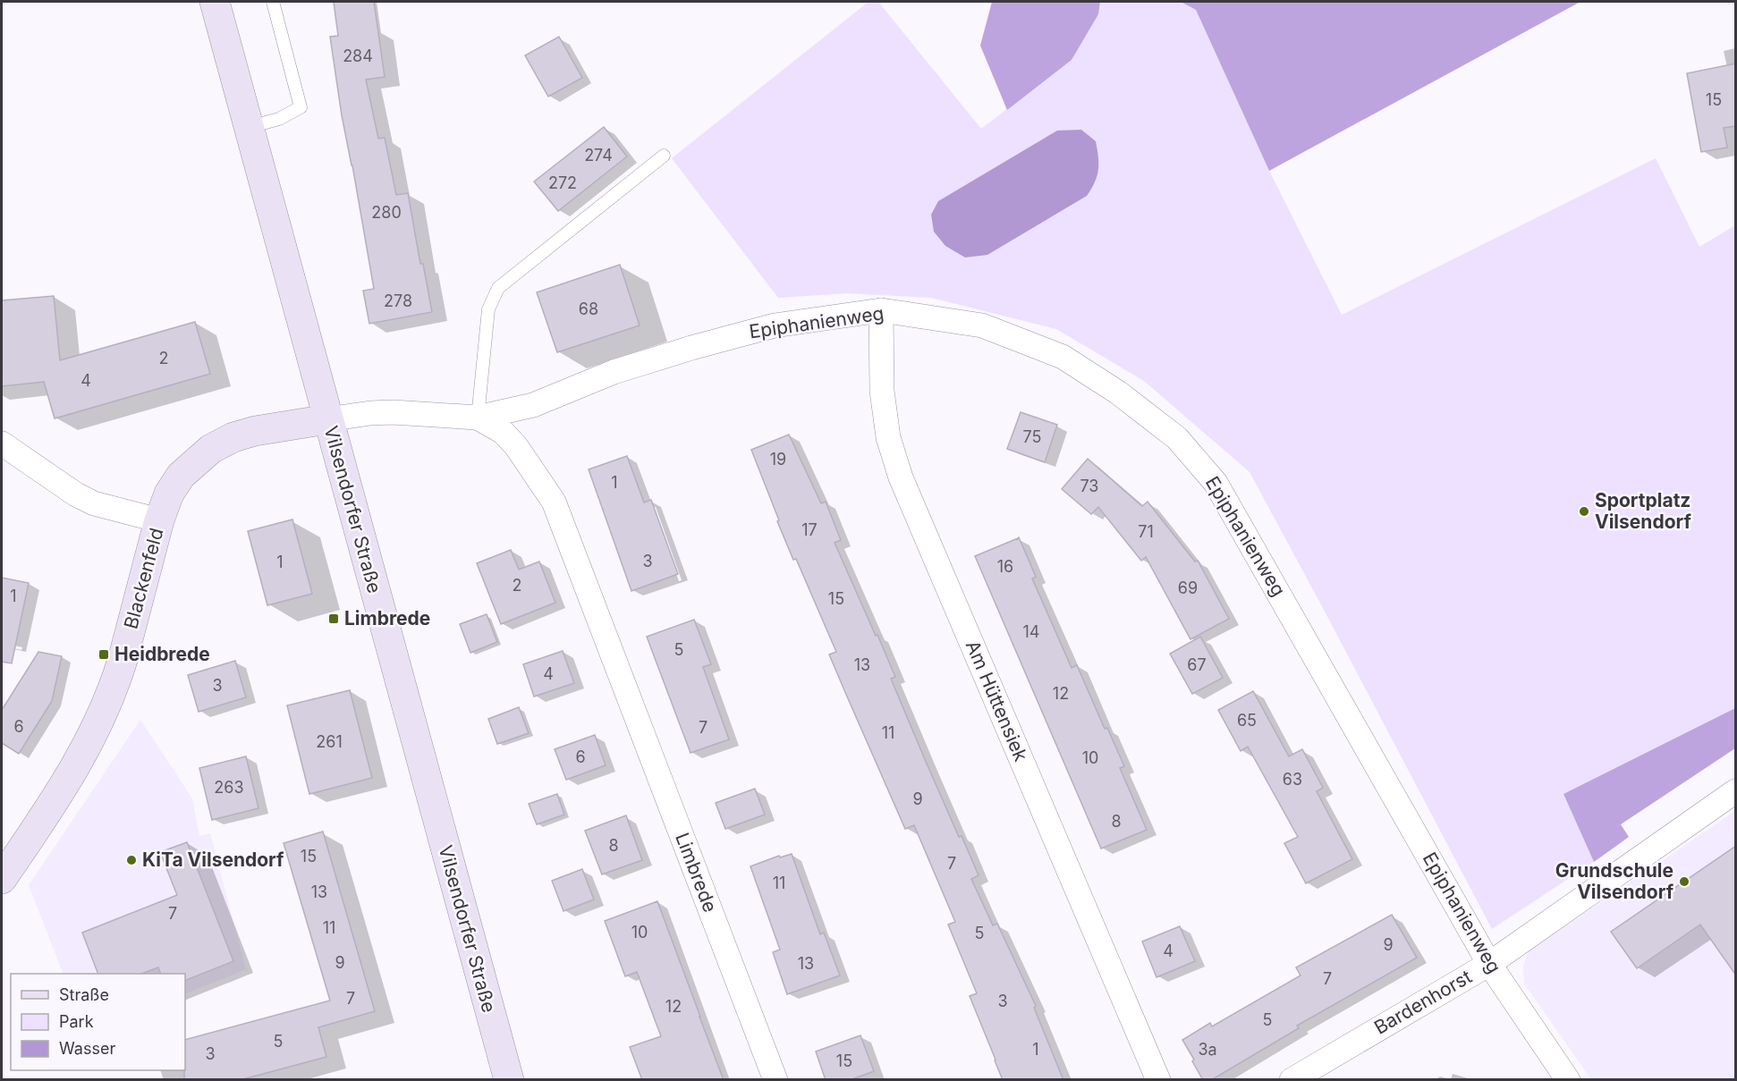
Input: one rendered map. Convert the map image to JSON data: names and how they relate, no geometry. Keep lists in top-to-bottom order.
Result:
{
  "streets": {
    "main road": ["Vilsendorfer Straße", "Blackenfeld"],
    "street": [
      "Epiphanienweg",
      "Am Hüttensiek",
      "Limbrede",
      "Bardenhorst"
    ]
  },
  "crossings": [
    ["Epiphanienweg", "Vilsendorfer Straße"],
    ["Epiphanienweg", "Blackenfeld"],
    ["Epiphanienweg", "Am Hüttensiek"],
    ["Epiphanienweg", "Limbrede"],
    ["Epiphanienweg", "Bardenhorst"],
    ["Vilsendorfer Straße", "Blackenfeld"]
  ],
  "places": {
    "other": ["Sportplatz Vilsendorf", "KiTa Vilsendorf", "Grundschule Vilsendorf"],
    "transit": ["Limbrede", "Heidbrede"]
  },
  "house_numbers": [
    "284",
    "15",
    "274",
    "272",
    "280",
    "278",
    "68",
    "2",
    "4",
    "75",
    "19",
    "1",
    "73",
    "17",
    "71",
    "3",
    "1",
    "16",
    "2",
    "69",
    "1",
    "15",
    "14",
    "5",
    "13",
    "67",
    "4",
    "3",
    "12",
    "65",
    "6",
    "7",
    "11",
    "261",
    "6",
    "10",
    "63",
    "263",
    "9",
    "8",
    "8",
    "15",
    "7",
    "11",
    "13",
    "7",
    "11",
    "10",
    "5",
    "9",
    "4",
    "9",
    "13",
    "7",
    "7",
    "3",
    "12",
    "5",
    "5",
    "1",
    "3a",
    "3",
    "15"
  ],
  "legend": ["Straße", "Park", "Wasser"]
}
